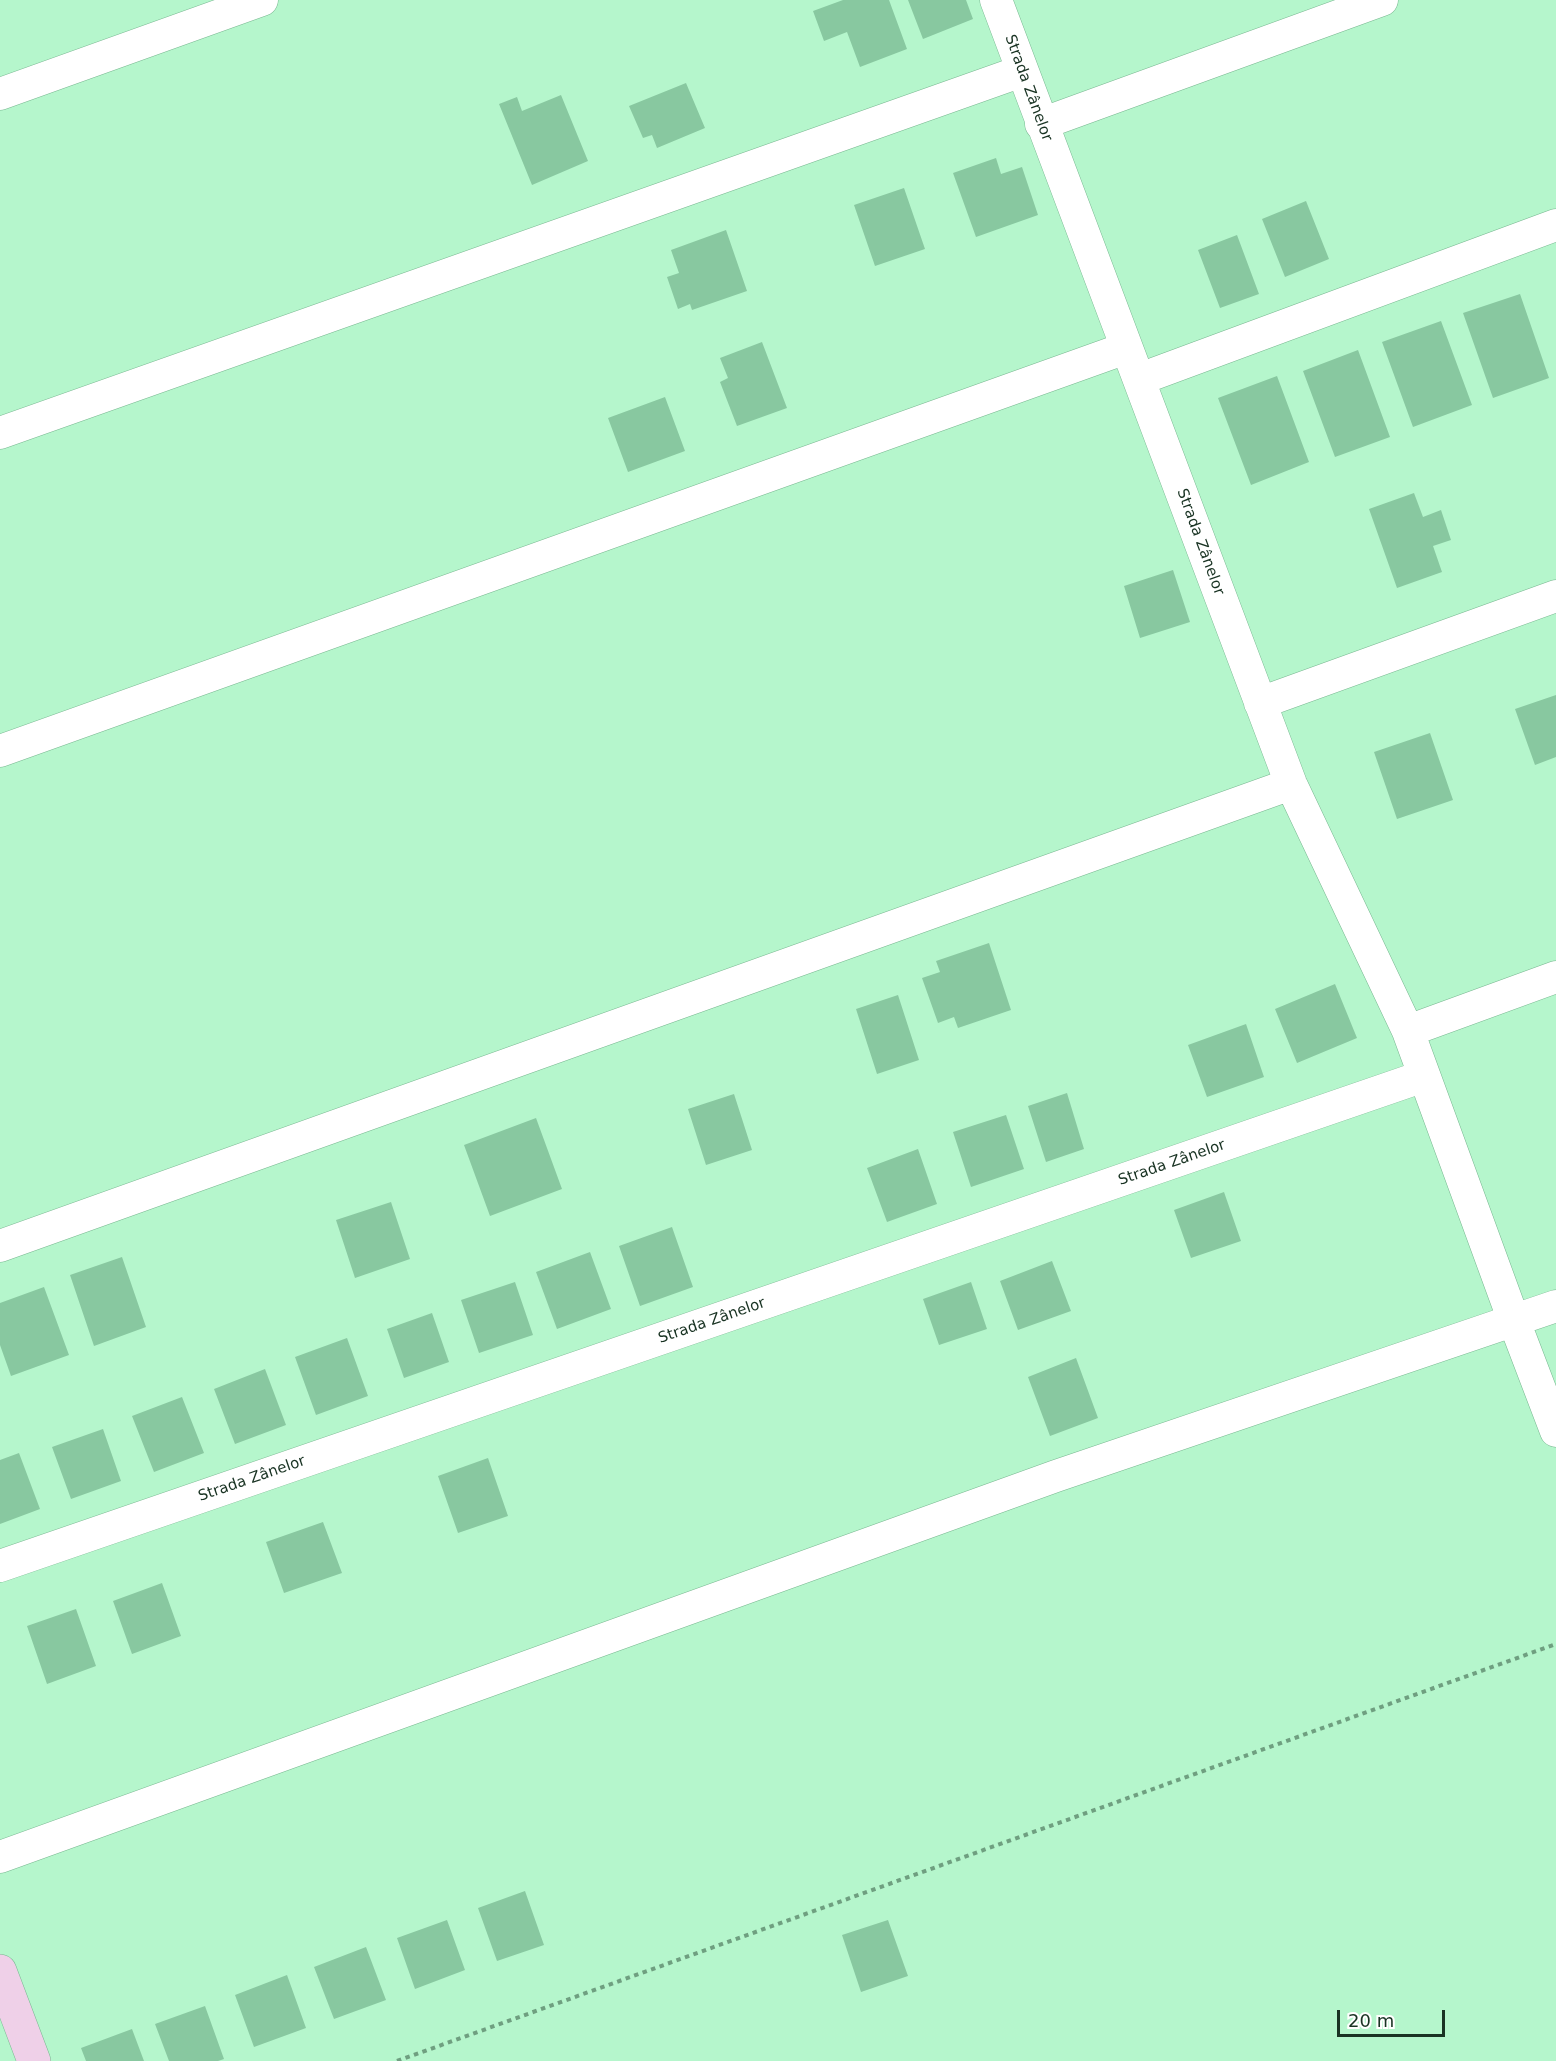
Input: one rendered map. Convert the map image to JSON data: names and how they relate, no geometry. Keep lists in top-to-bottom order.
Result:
{
  "streets": {
    "street": ["Strada Zânelor"]
  },
  "scale_bar": "20 m"
}
